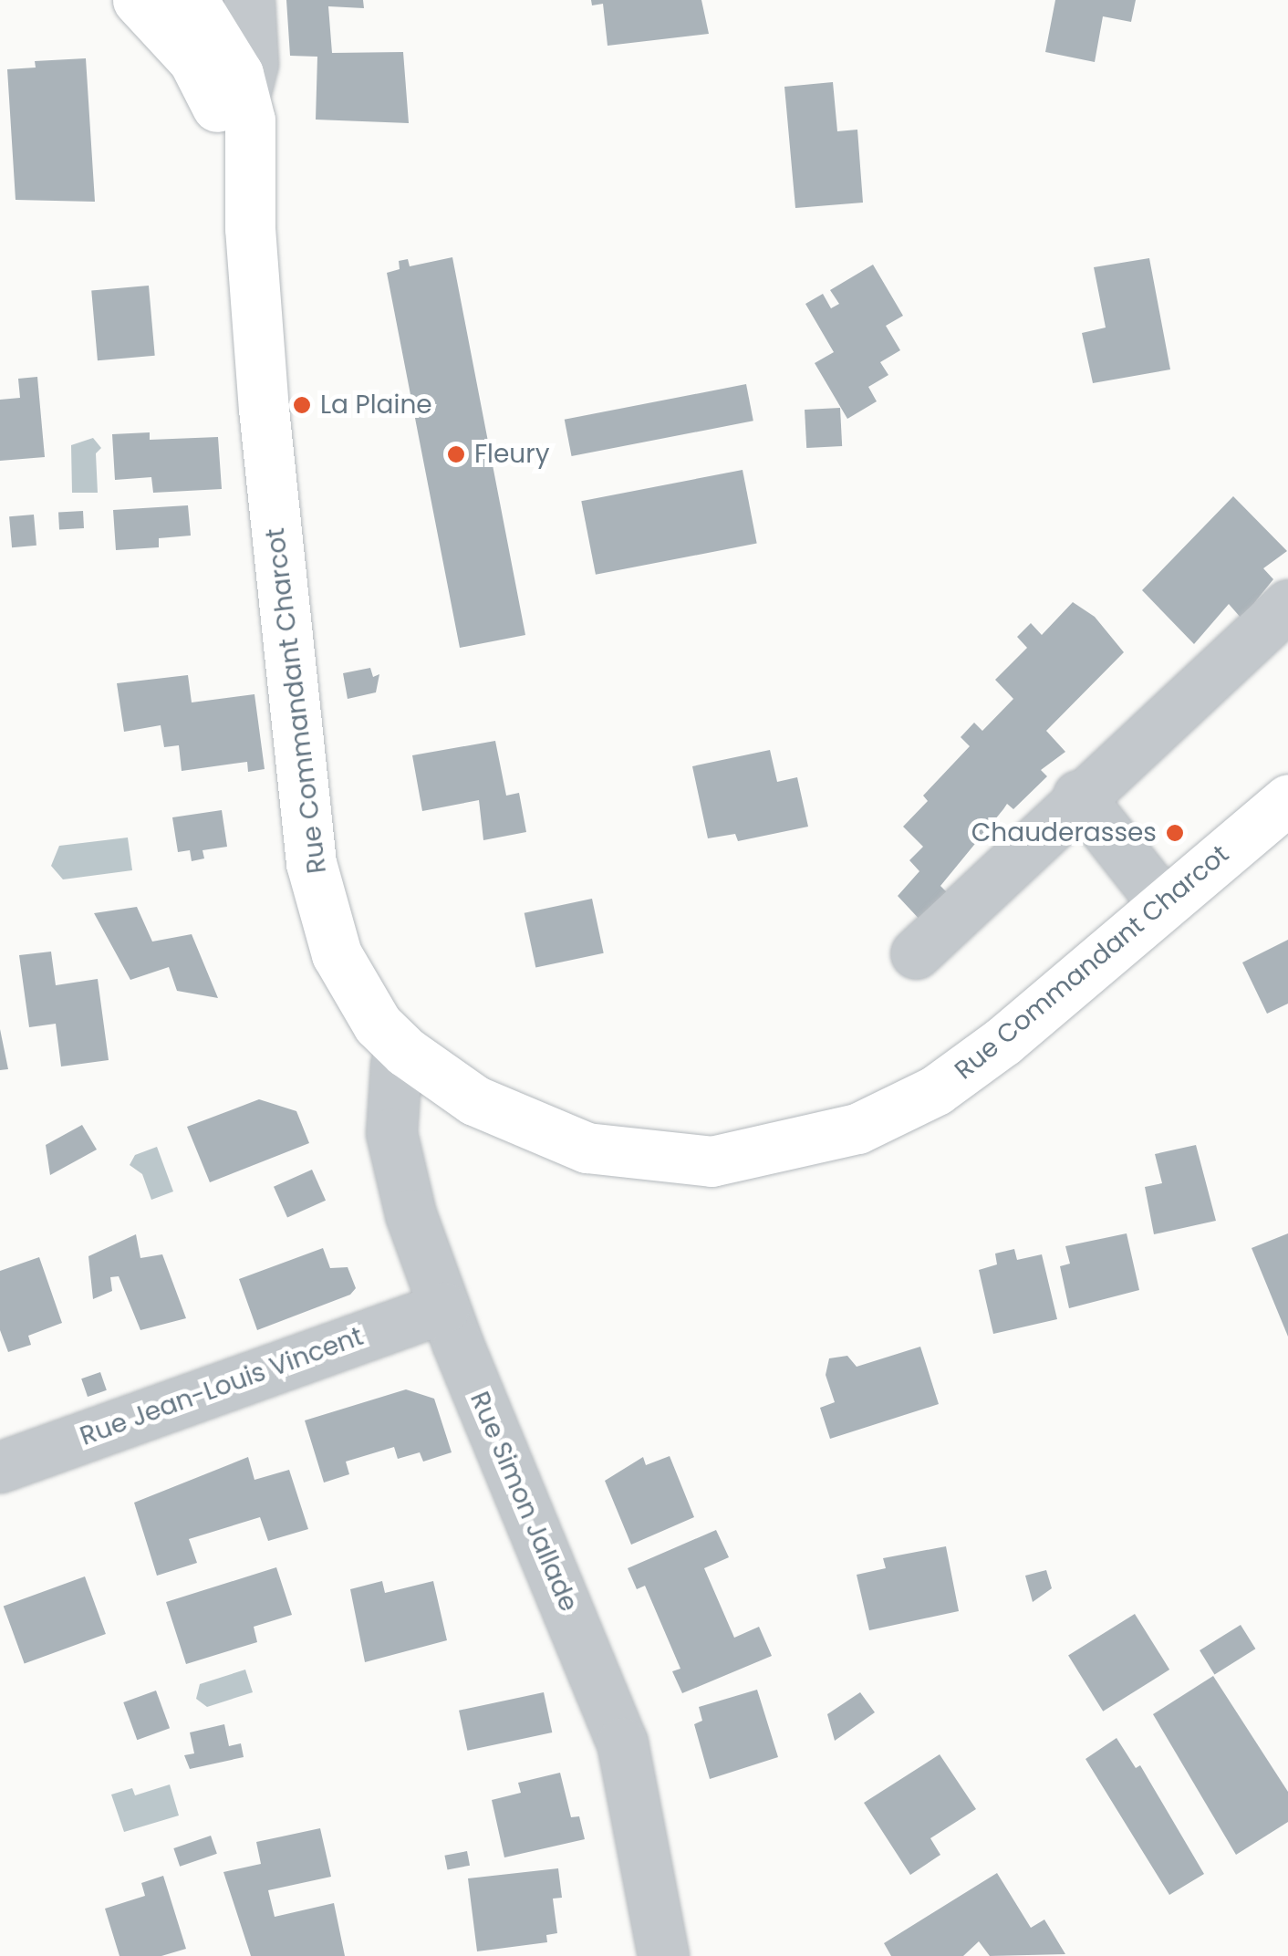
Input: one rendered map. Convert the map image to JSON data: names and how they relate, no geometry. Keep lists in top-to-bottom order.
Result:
{
  "streets": {
    "main road": ["Rue Commandant Charcot"],
    "street": ["Rue Jean-Louis Vincent", "Rue Simon Jallade"]
  },
  "crossings": [
    ["Rue Commandant Charcot", "Rue Simon Jallade"],
    ["Rue Jean-Louis Vincent", "Rue Simon Jallade"]
  ],
  "places": ["La Plaine", "Fleury", "Chauderasses"]
}
